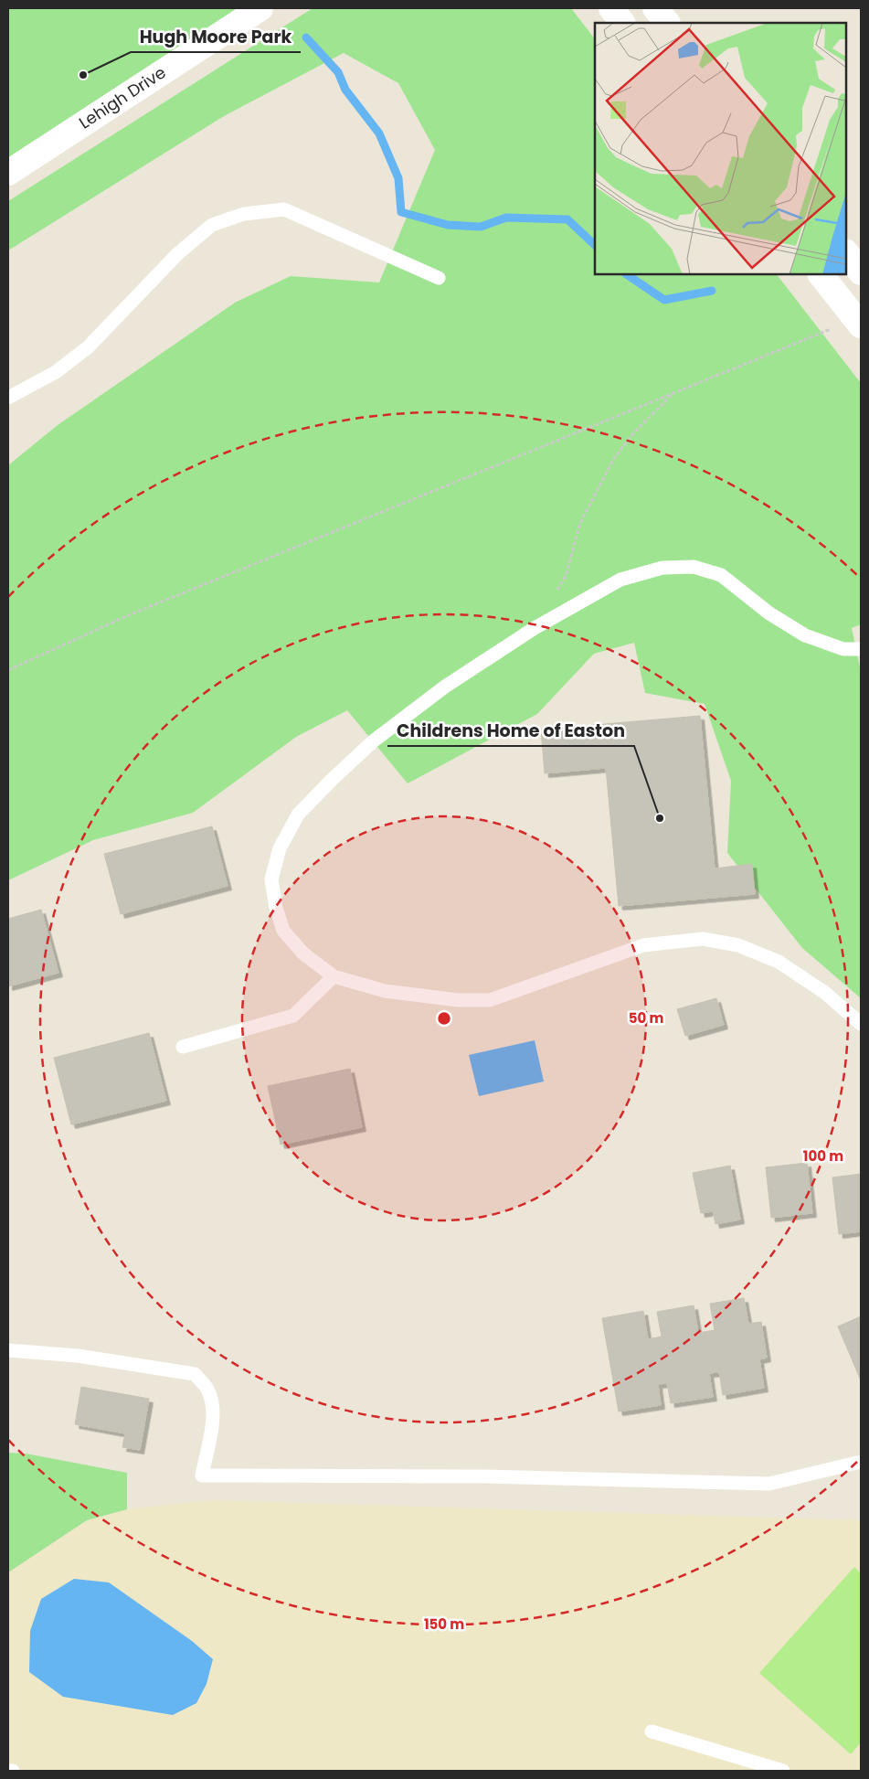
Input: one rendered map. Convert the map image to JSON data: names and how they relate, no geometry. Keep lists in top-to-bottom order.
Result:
{
  "streets": {
    "street": ["Lehigh Drive"]
  },
  "places": ["Hugh Moore Park", "Childrens Home of Easton"],
  "rings": ["50 m", "100 m", "150 m"]
}
